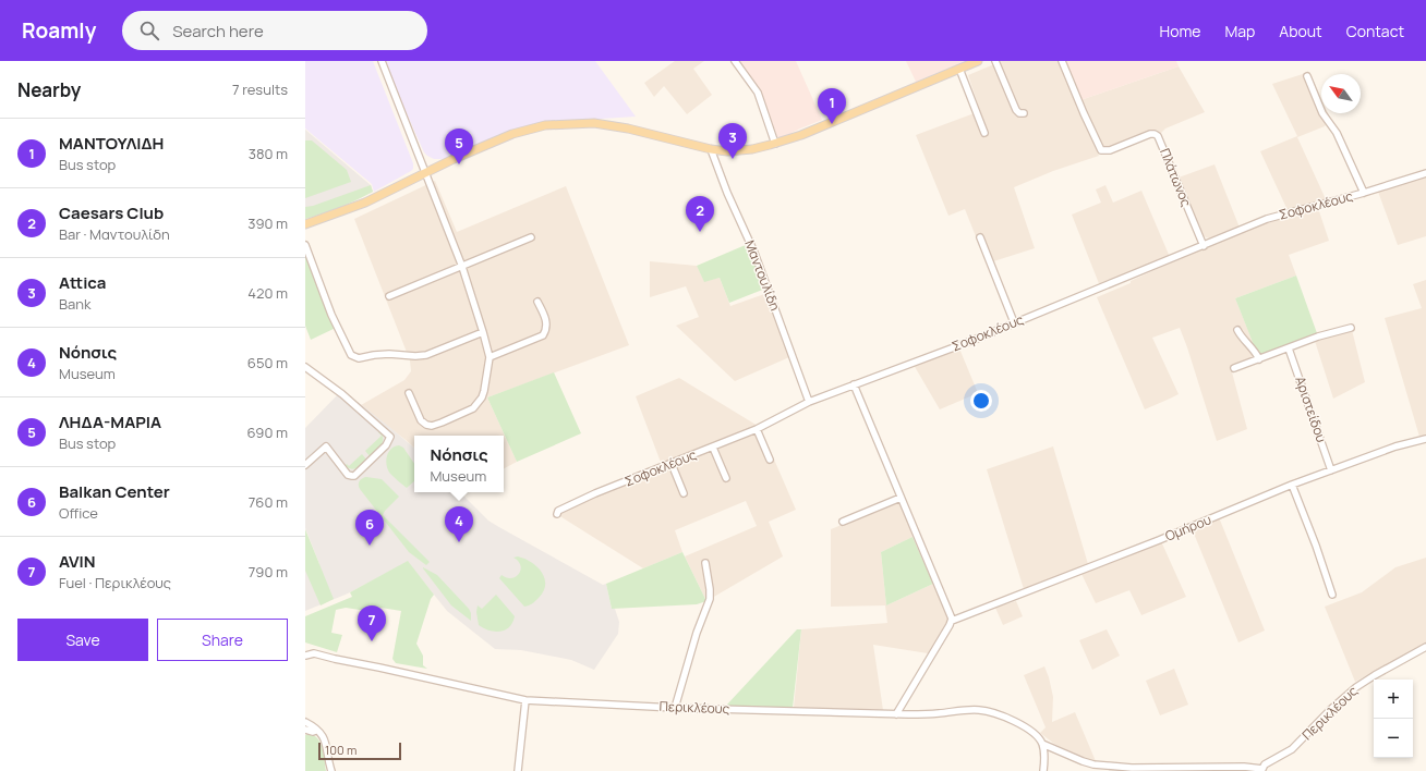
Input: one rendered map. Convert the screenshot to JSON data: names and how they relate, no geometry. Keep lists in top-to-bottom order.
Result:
{
  "streets": {
    "street": [
      "Πλάτωνος",
      "Σοφοκλέους",
      "Μαντουλίδη",
      "Αριστείδου",
      "Ομήρου",
      "Περικλέους"
    ]
  },
  "crossings": [
    ["Πλάτωνος", "Σοφοκλέους"],
    ["Σοφοκλέους", "Μαντουλίδη"],
    ["Αριστείδου", "Ομήρου"]
  ],
  "scale_bar": "100 m",
  "north": "top left",
  "page": {
    "header": "Roamly",
    "search": "Search here",
    "nav": [
      "Home",
      "Map",
      "About",
      "Contact"
    ],
    "heading": ["Nearby", "7 results"],
    "pins": [
      "1",
      "3",
      "5",
      "2",
      "4",
      "6",
      "7"
    ],
    "list": [
      {
        "mark": "1",
        "name": "ΜΑΝΤΟΥΛΙΔΗ",
        "note": "Bus stop",
        "value": "380 m"
      },
      {
        "mark": "2",
        "name": "Caesars Club",
        "note": "Bar · Μαντουλίδη",
        "value": "390 m"
      },
      {
        "mark": "3",
        "name": "Attica",
        "note": "Bank",
        "value": "420 m"
      },
      {
        "mark": "4",
        "name": "Νόησις",
        "note": "Museum",
        "value": "650 m"
      },
      {
        "mark": "5",
        "name": "ΛΗΔΑ-ΜΑΡΙΑ",
        "note": "Bus stop",
        "value": "690 m"
      },
      {
        "mark": "6",
        "name": "Balkan Center",
        "note": "Office",
        "value": "760 m"
      },
      {
        "mark": "7",
        "name": "AVIN",
        "note": "Fuel · Περικλέους",
        "value": "790 m"
      }
    ],
    "popup": ["Νόησις", "Museum"],
    "buttons": ["Save", "Share"],
    "map_buttons": ["+", "−"],
    "scale": "100 m"
  }
}
